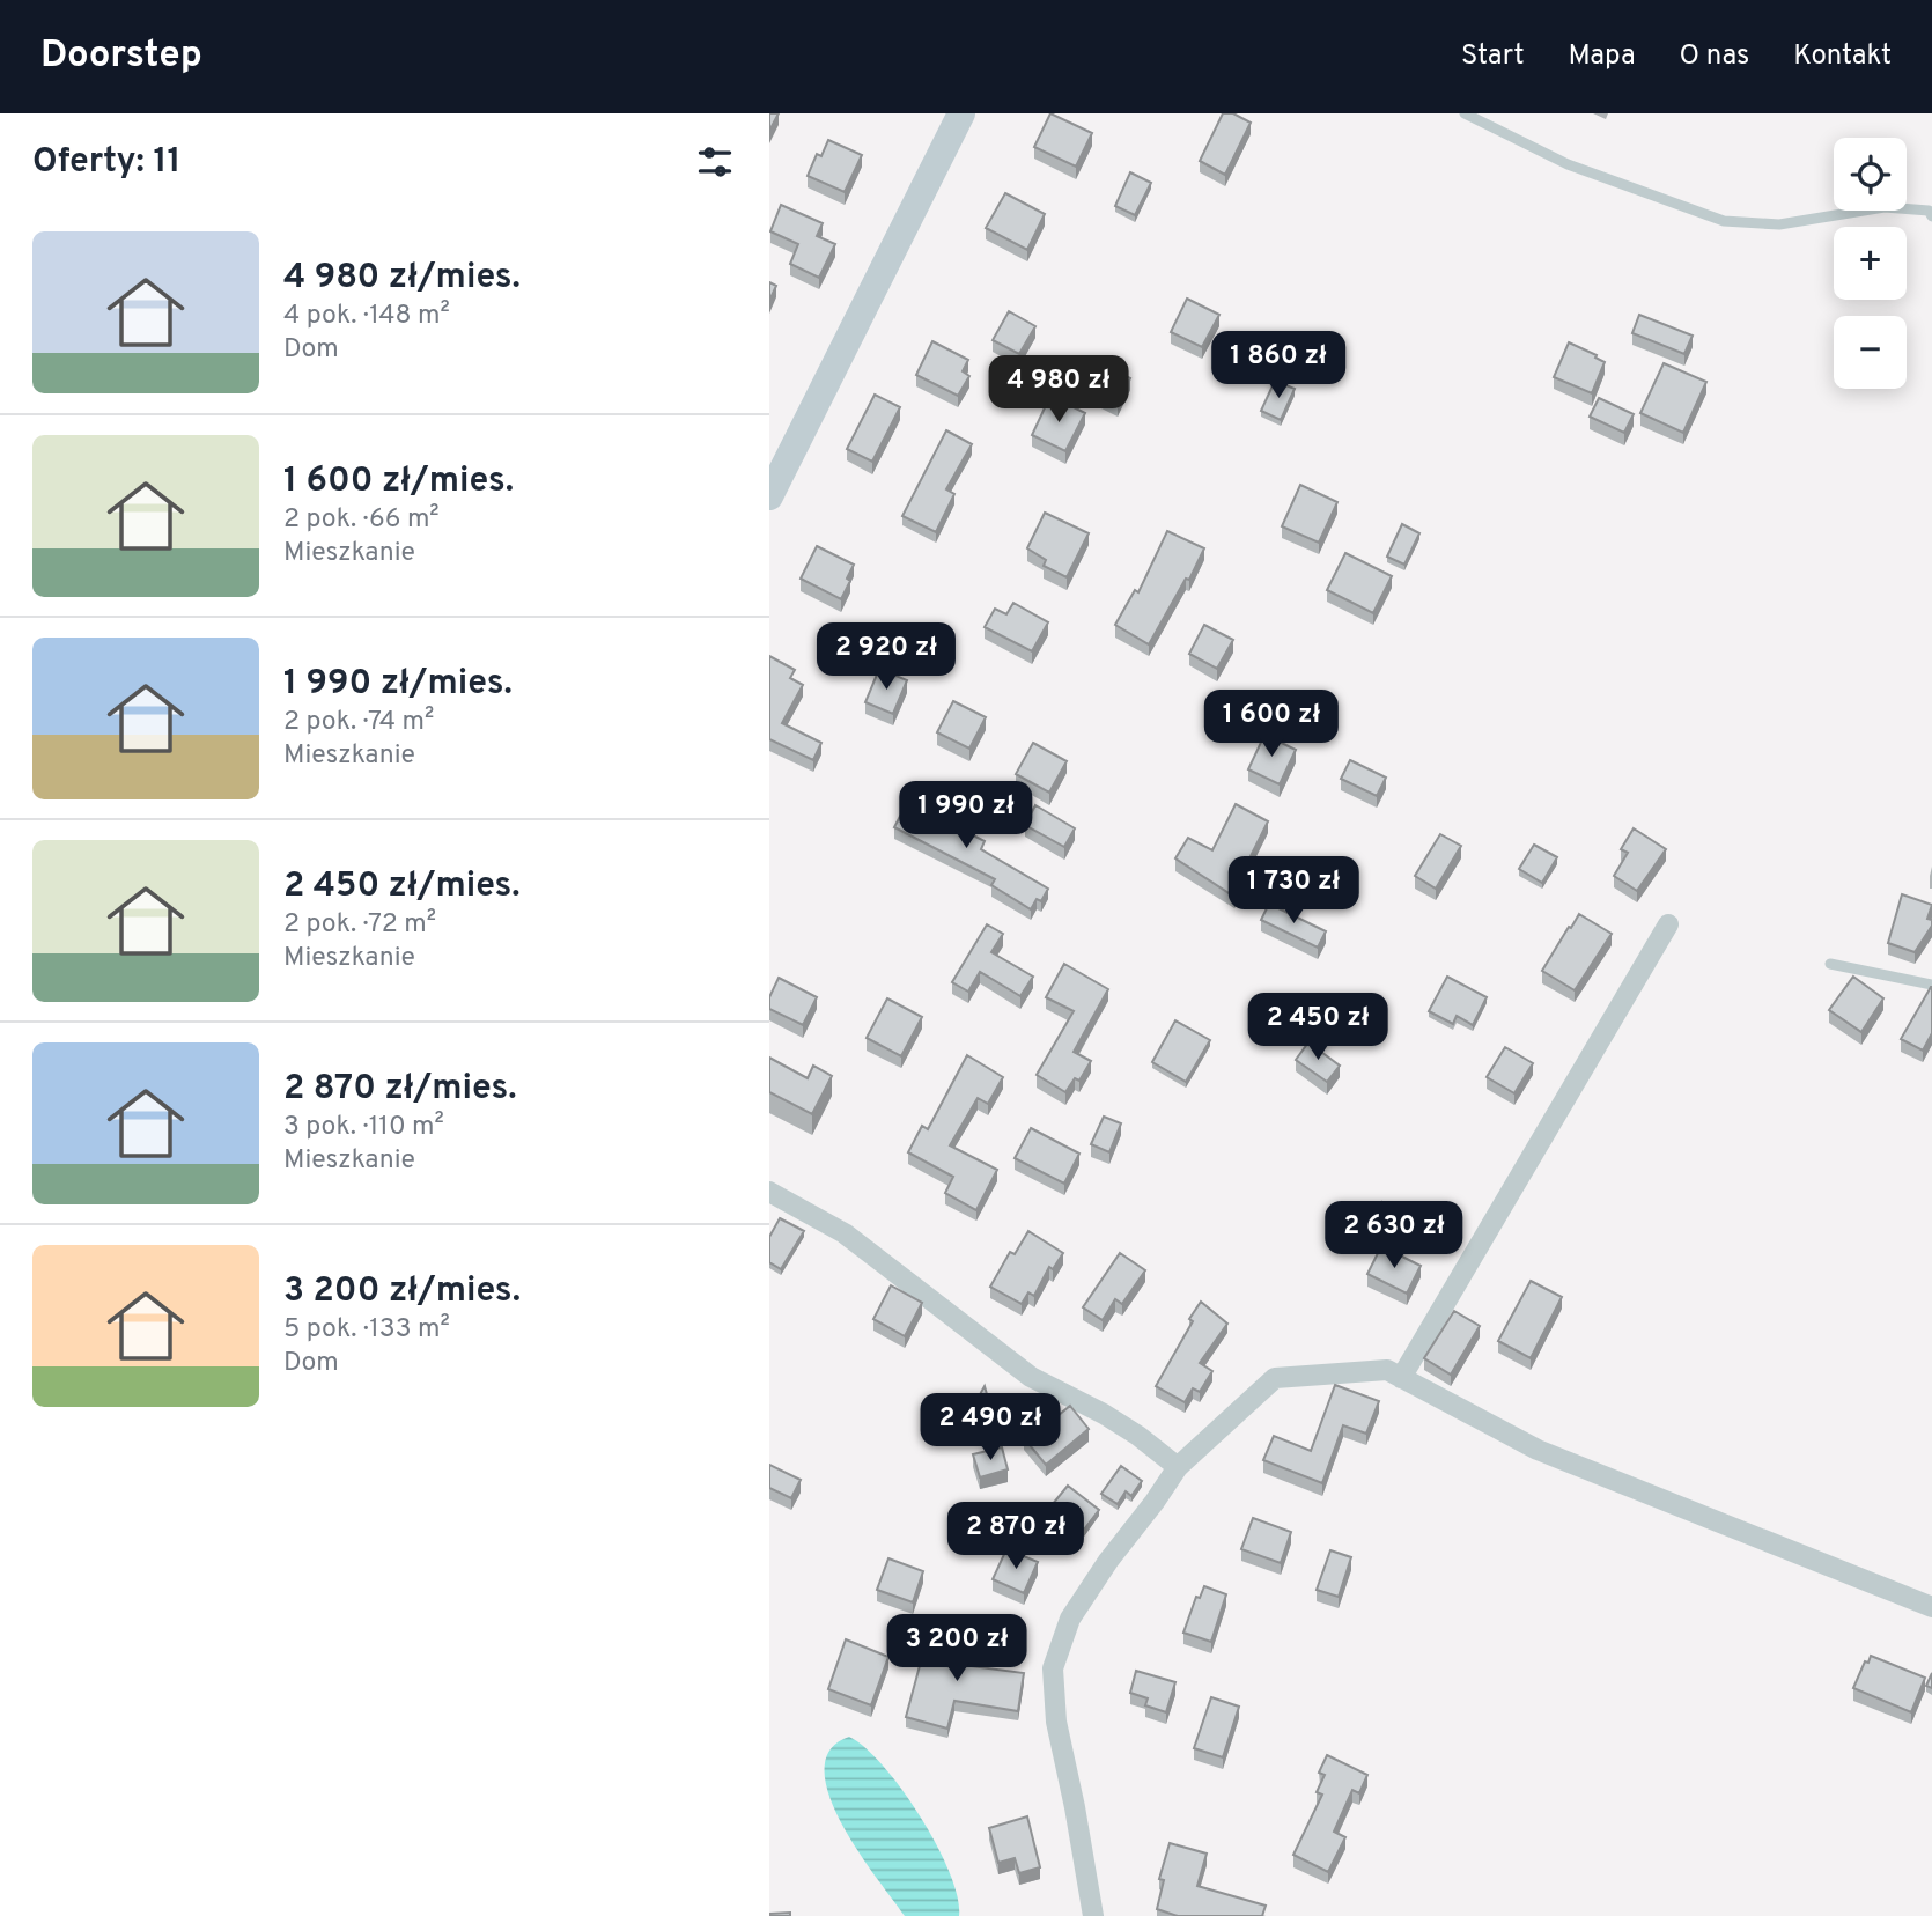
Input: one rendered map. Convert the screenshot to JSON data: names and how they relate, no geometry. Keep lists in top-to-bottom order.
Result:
{
  "page": {
    "header": "Doorstep",
    "nav": [
      "Start",
      "Mapa",
      "O nas",
      "Kontakt"
    ],
    "heading": "Oferty: 11",
    "map_buttons": ["+", "−"],
    "list": [
      {
        "name": "4 980 zł/mies.",
        "note": "4 pok. · 148 m² · Dom"
      },
      {
        "name": "1 600 zł/mies.",
        "note": "2 pok. · 66 m² · Mieszkanie"
      },
      {
        "name": "1 990 zł/mies.",
        "note": "2 pok. · 74 m² · Mieszkanie"
      },
      {
        "name": "2 450 zł/mies.",
        "note": "2 pok. · 72 m² · Mieszkanie"
      },
      {
        "name": "2 870 zł/mies.",
        "note": "3 pok. · 110 m² · Mieszkanie"
      },
      {
        "name": "3 200 zł/mies.",
        "note": "5 pok. · 133 m² · Dom"
      }
    ],
    "price": [
      "1 860 zł",
      "4 980 zł",
      "2 920 zł",
      "1 600 zł",
      "1 990 zł",
      "1 730 zł",
      "2 450 zł",
      "2 630 zł",
      "2 490 zł",
      "2 870 zł",
      "3 200 zł"
    ]
  }
}
